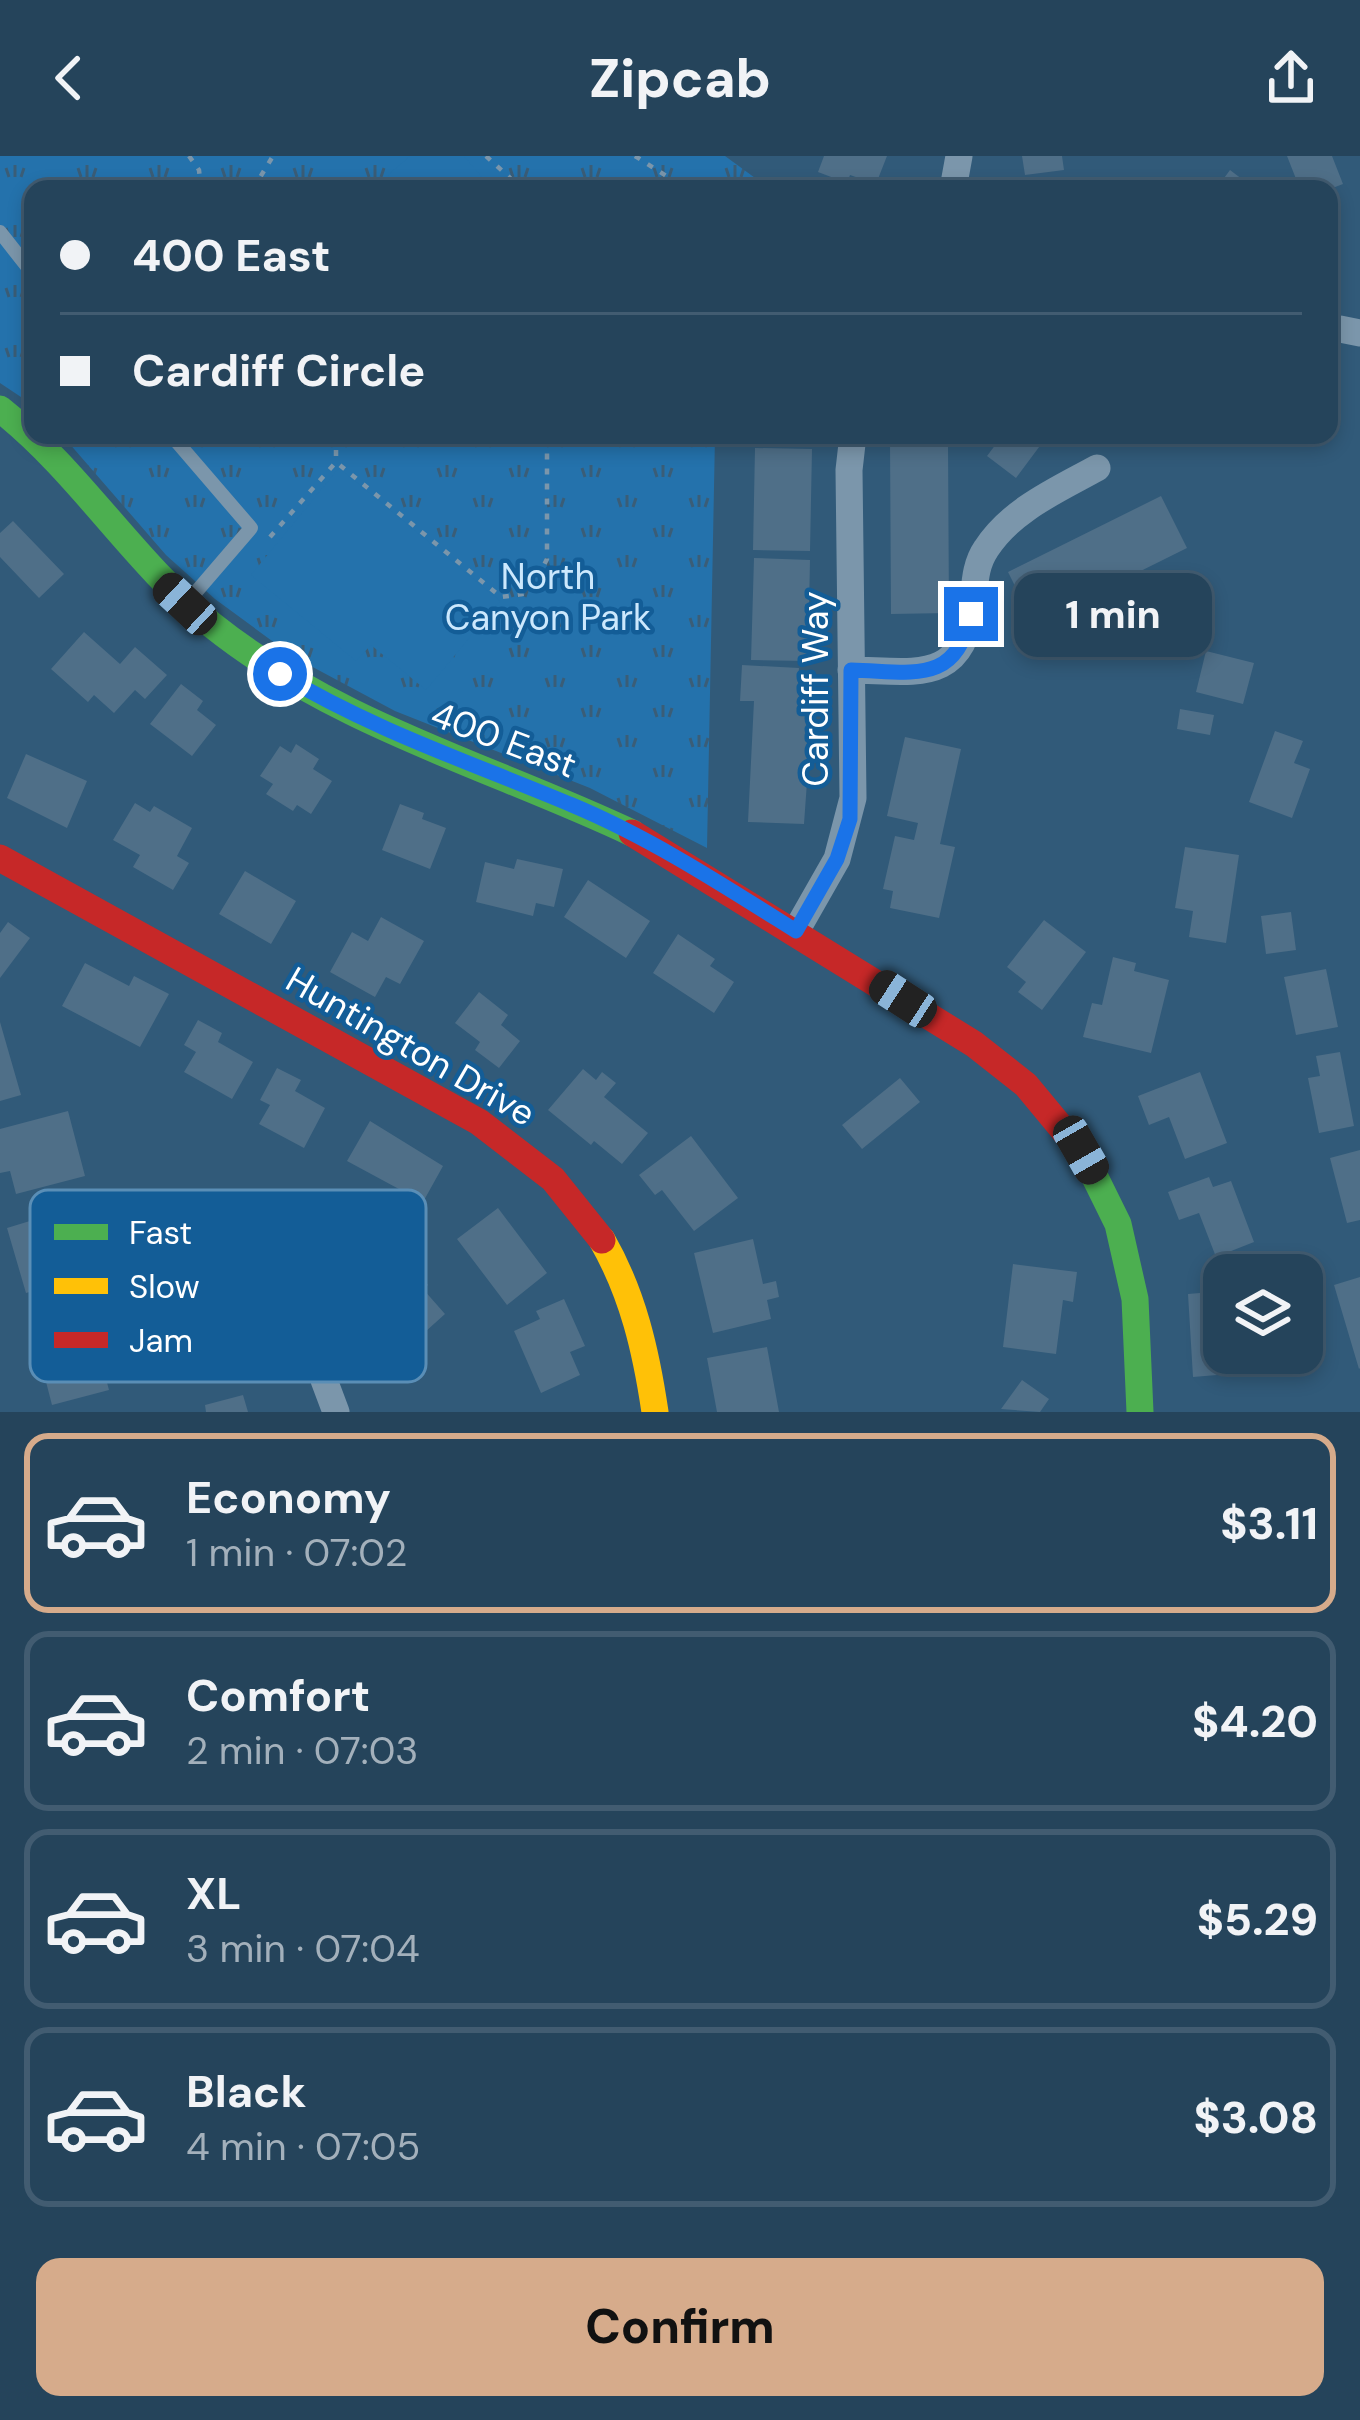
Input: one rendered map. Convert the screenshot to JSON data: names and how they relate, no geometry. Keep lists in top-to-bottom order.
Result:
{
  "streets": {
    "street": ["Cardiff Way", "400 East", "Huntington Drive"]
  },
  "crossings": [
    ["Cardiff Way", "400 East"]
  ],
  "parks": ["North Canyon Park"],
  "legend": ["Fast", "Slow", "Jam"],
  "page": {
    "header": "Zipcab",
    "banner": ["400 East", "Cardiff Circle"],
    "bubble": "1 min",
    "list": [
      {
        "name": "Economy",
        "note": "1 min · 07:02",
        "value": "$3.11"
      },
      {
        "name": "Comfort",
        "note": "2 min · 07:03",
        "value": "$4.20"
      },
      {
        "name": "XL",
        "note": "3 min · 07:04",
        "value": "$5.29"
      },
      {
        "name": "Black",
        "note": "4 min · 07:05",
        "value": "$3.08"
      }
    ],
    "buttons": "Confirm"
  }
}
